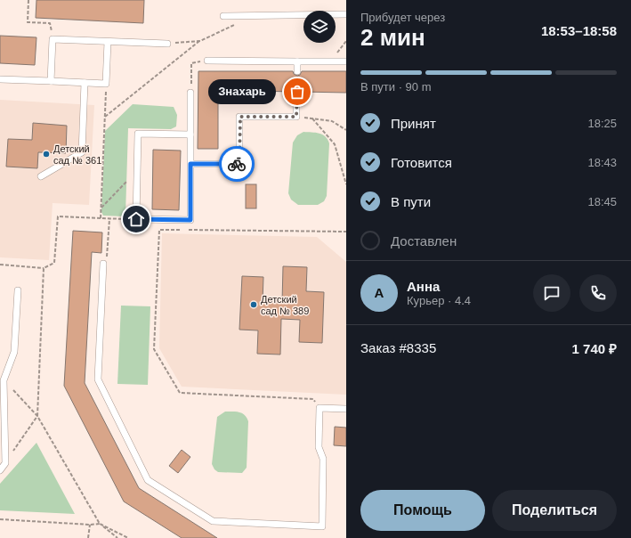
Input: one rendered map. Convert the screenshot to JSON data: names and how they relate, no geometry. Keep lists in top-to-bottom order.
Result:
{
  "places": ["Знахарь", "Детский сад № 361", "Детский сад № 389"],
  "page": {
    "heading": ["2 мин", "Прибудет через", "18:53–18:58"],
    "panel": [
      "Анна",
      "Курьер · 4.4",
      "Заказ #8335",
      "1 740 ₽"
    ],
    "bar": "В пути · 90 m",
    "bubble": "Знахарь",
    "list": [
      ["Принят", "18:25"],
      ["Готовится", "18:43"],
      ["В пути", "18:45"],
      "Доставлен"
    ],
    "round": "А",
    "buttons": ["Помощь", "Поделиться"]
  }
}
